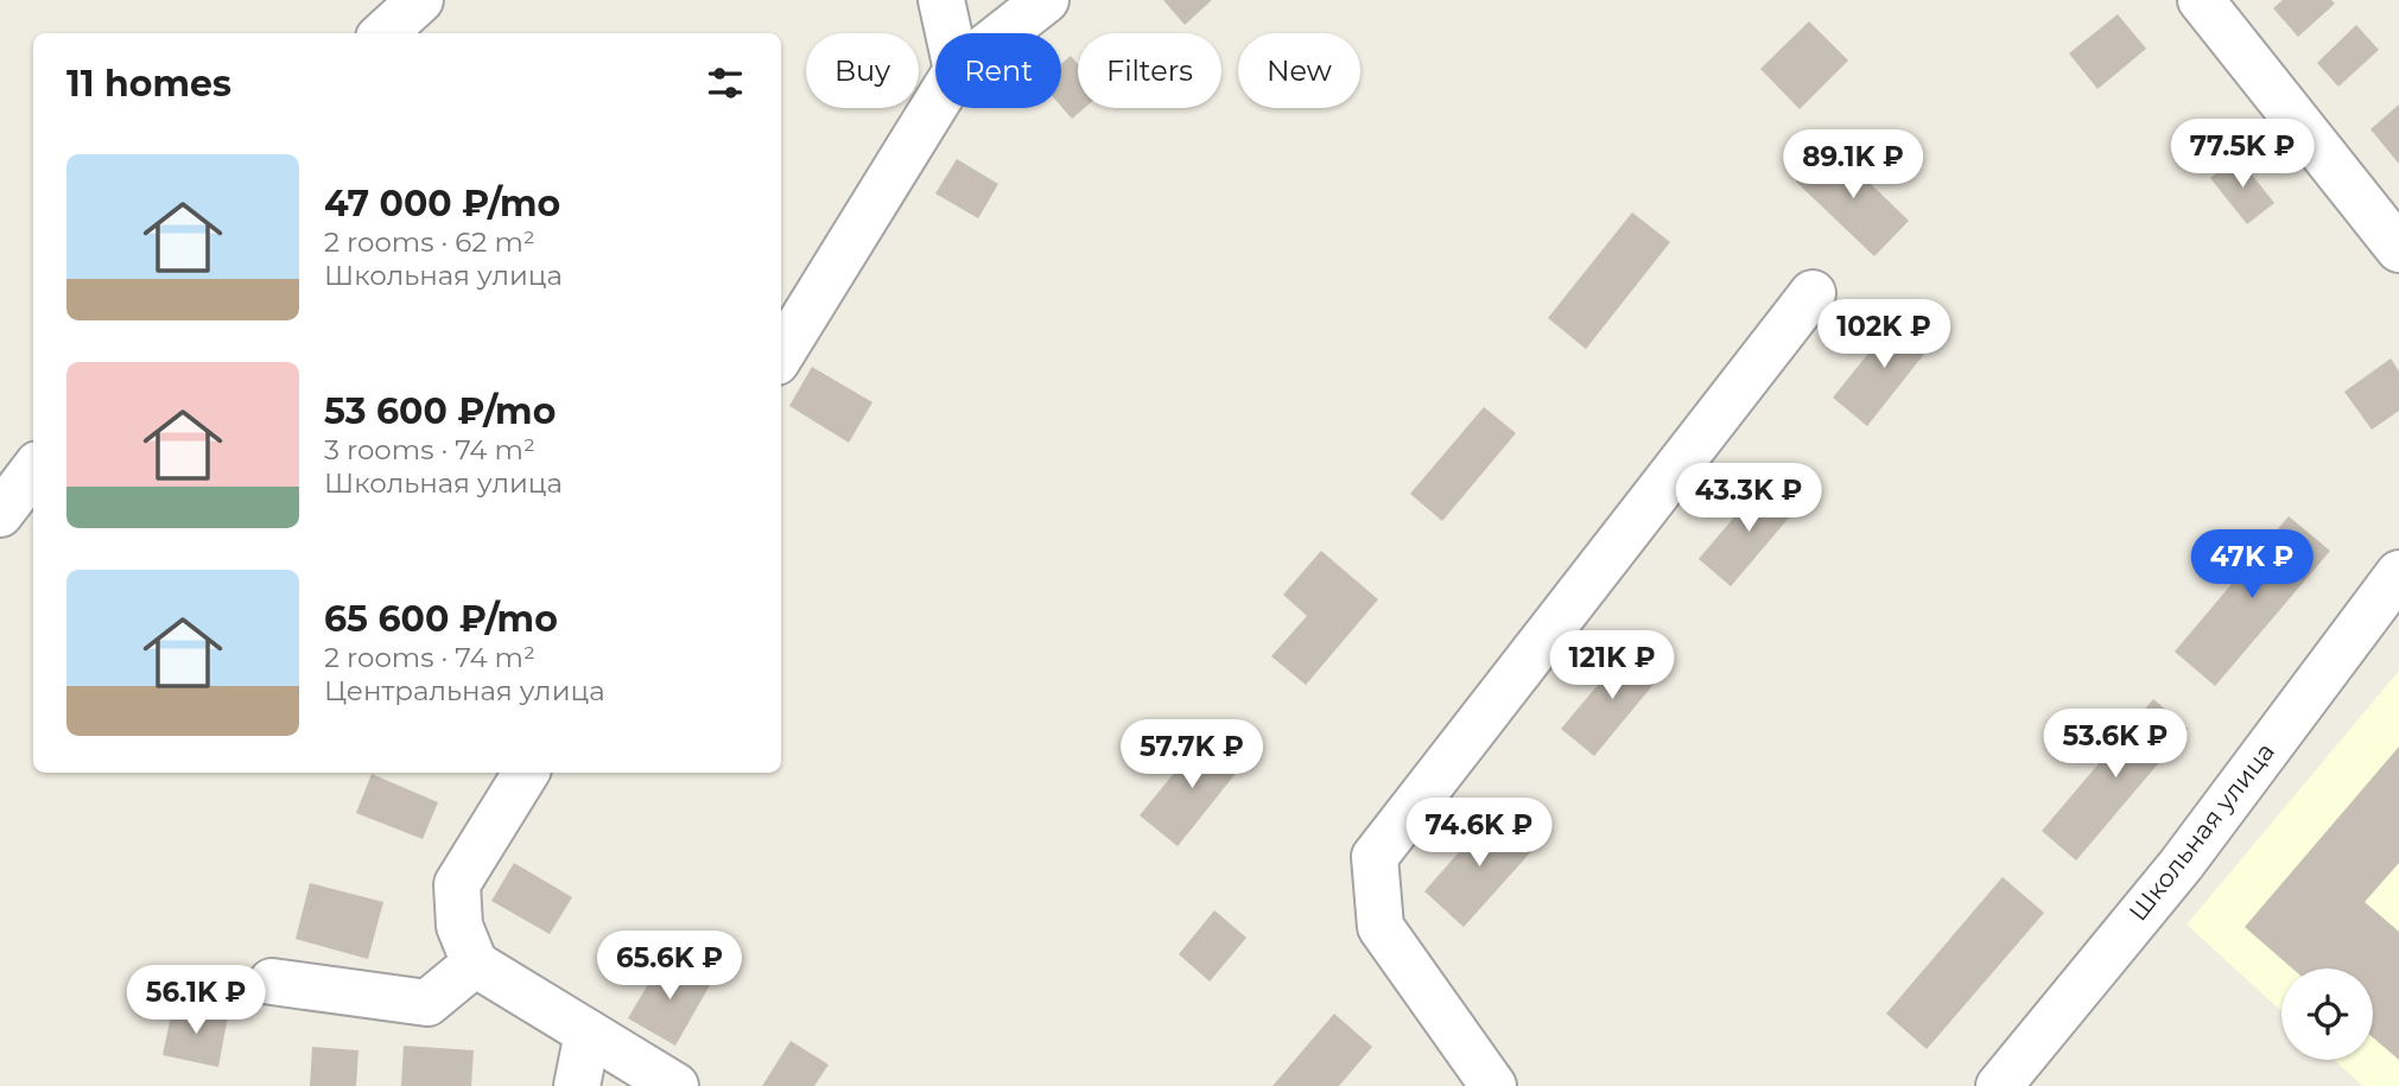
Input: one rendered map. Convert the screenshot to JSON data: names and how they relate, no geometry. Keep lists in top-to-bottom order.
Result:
{
  "streets": {
    "street": ["Школьная улица"]
  },
  "page": {
    "chip": [
      "Buy",
      "Rent",
      "Filters",
      "New"
    ],
    "heading": "11 homes",
    "price": [
      "77.5K ₽",
      "89.1K ₽",
      "102K ₽",
      "43.3K ₽",
      "47K ₽",
      "121K ₽",
      "53.6K ₽",
      "57.7K ₽",
      "74.6K ₽",
      "65.6K ₽",
      "56.1K ₽"
    ],
    "list": [
      {
        "name": "47 000 ₽/mo",
        "note": "2 rooms · 62 m² · Школьная улица"
      },
      {
        "name": "53 600 ₽/mo",
        "note": "3 rooms · 74 m² · Школьная улица"
      },
      {
        "name": "65 600 ₽/mo",
        "note": "2 rooms · 74 m² · Центральная улица"
      }
    ]
  }
}
